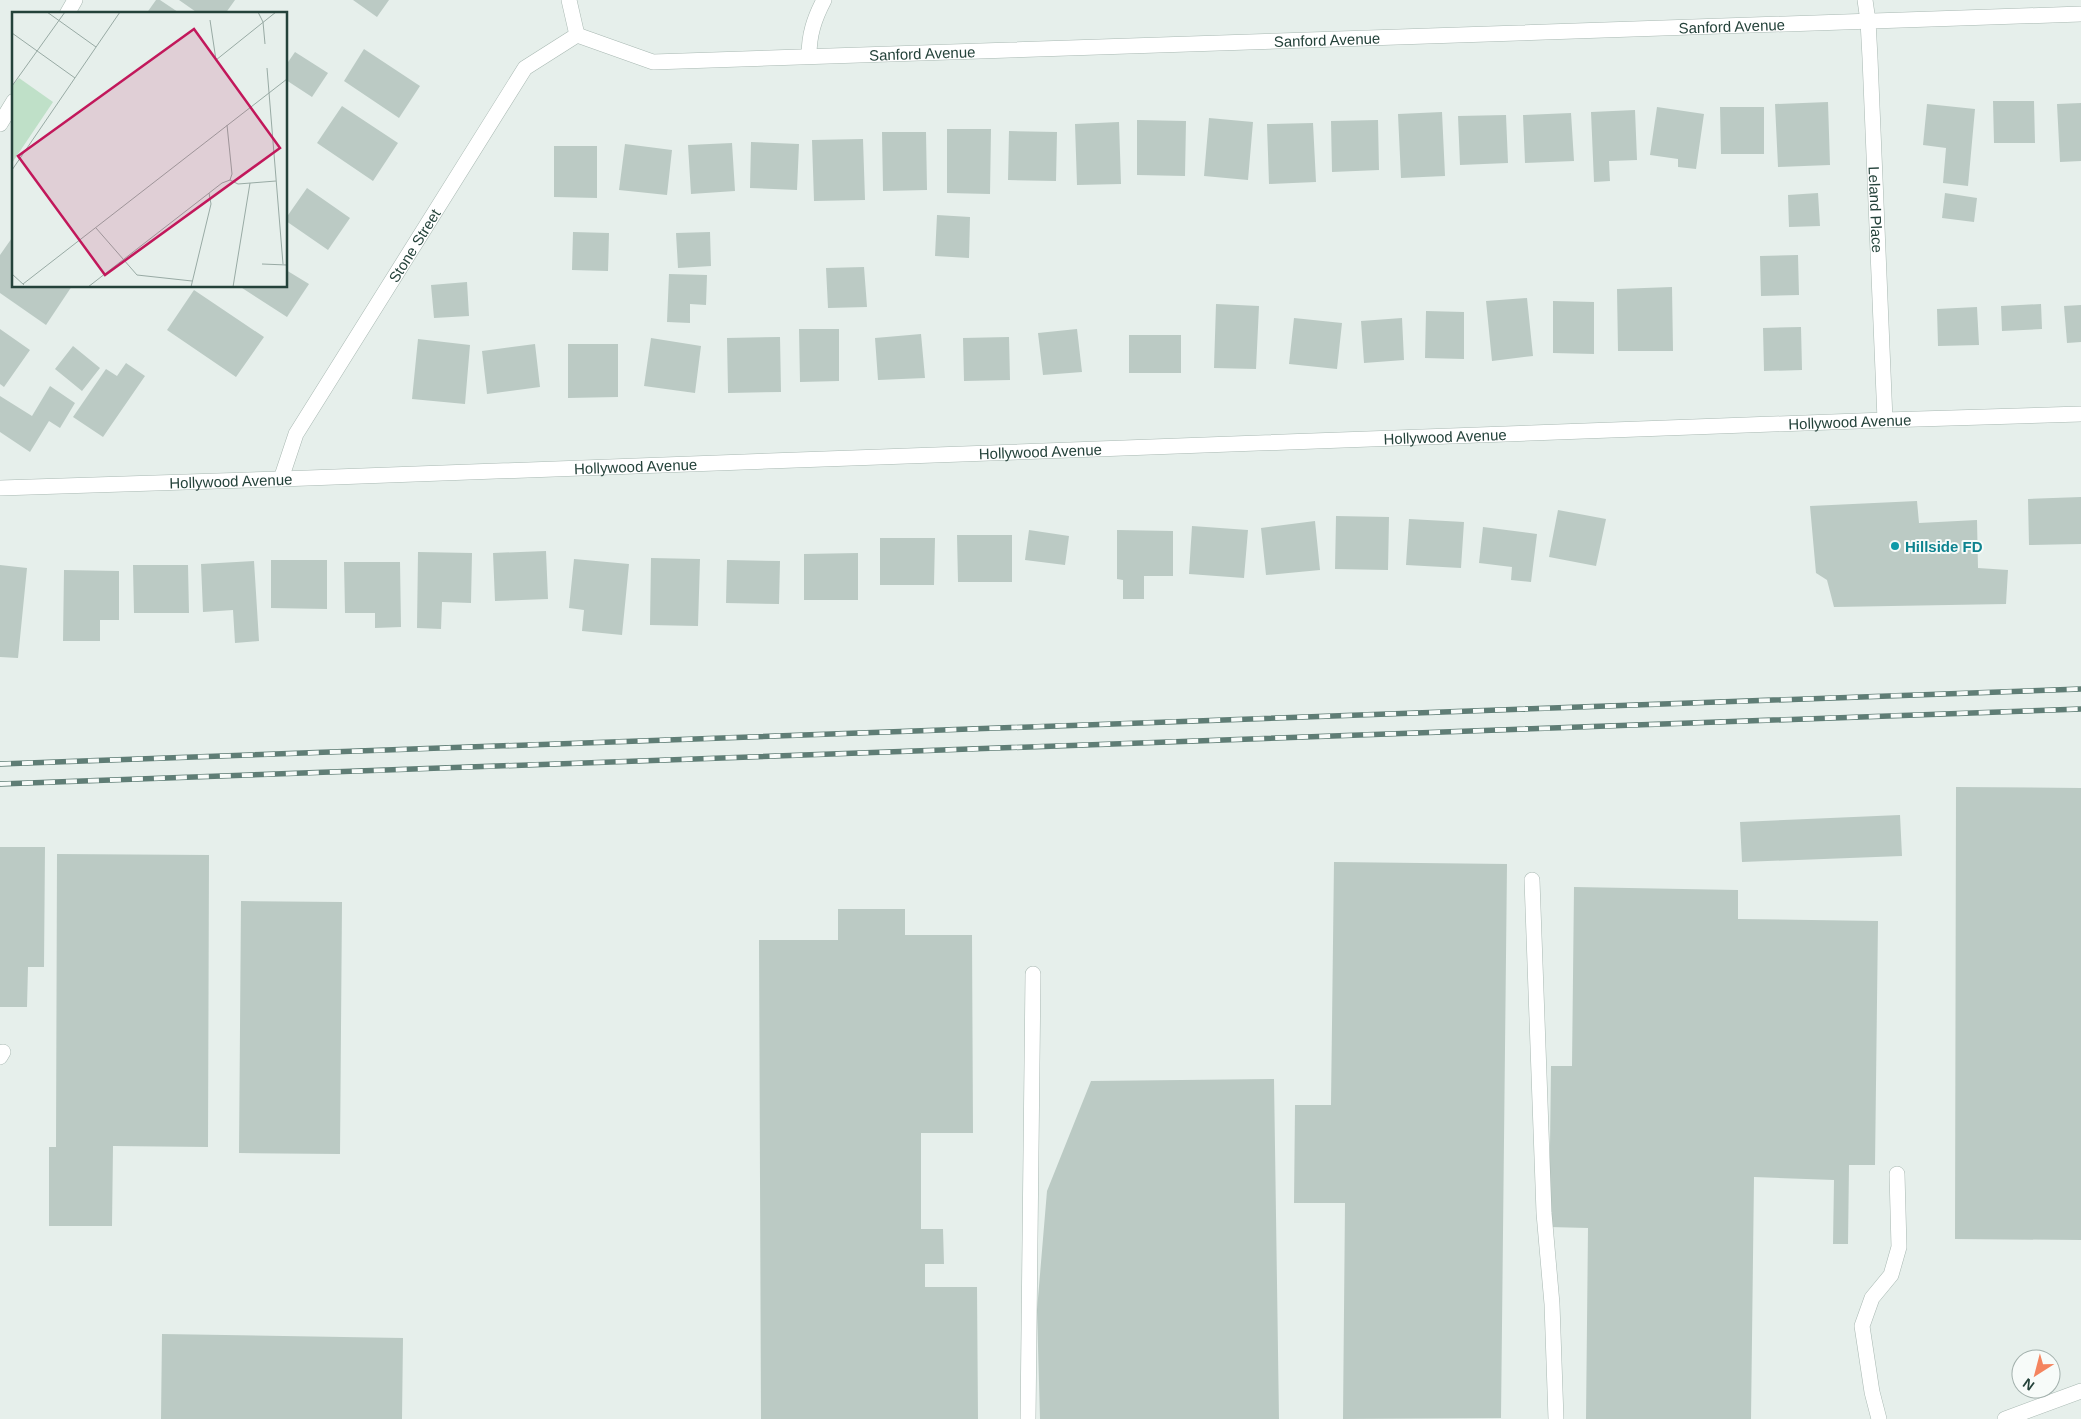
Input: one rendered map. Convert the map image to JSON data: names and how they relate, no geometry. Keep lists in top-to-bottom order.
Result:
{
  "streets": {
    "street": [
      "Sanford Avenue",
      "Leland Place",
      "Stone Street",
      "Hollywood Avenue"
    ]
  },
  "crossings": [
    ["Sanford Avenue", "Leland Place"],
    ["Sanford Avenue", "Stone Street"],
    ["Leland Place", "Hollywood Avenue"],
    ["Stone Street", "Hollywood Avenue"]
  ],
  "places": ["Hillside FD"],
  "north": "bottom left"
}
